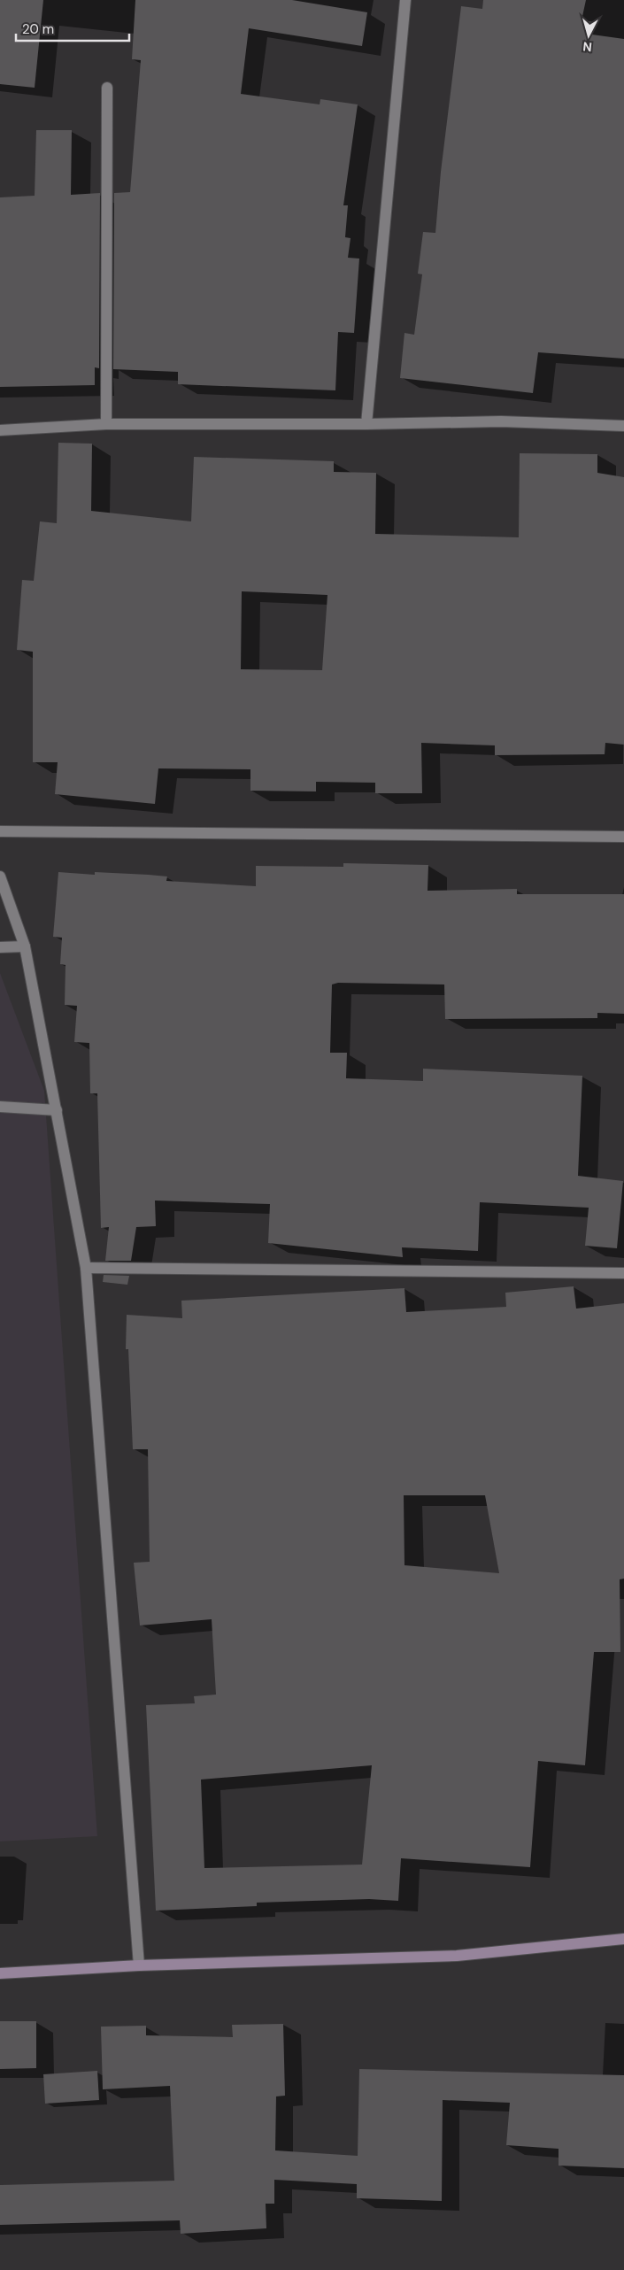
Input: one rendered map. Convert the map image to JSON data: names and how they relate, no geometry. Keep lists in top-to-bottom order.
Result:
{
  "scale_bar": "20 m",
  "north": "bottom"
}
